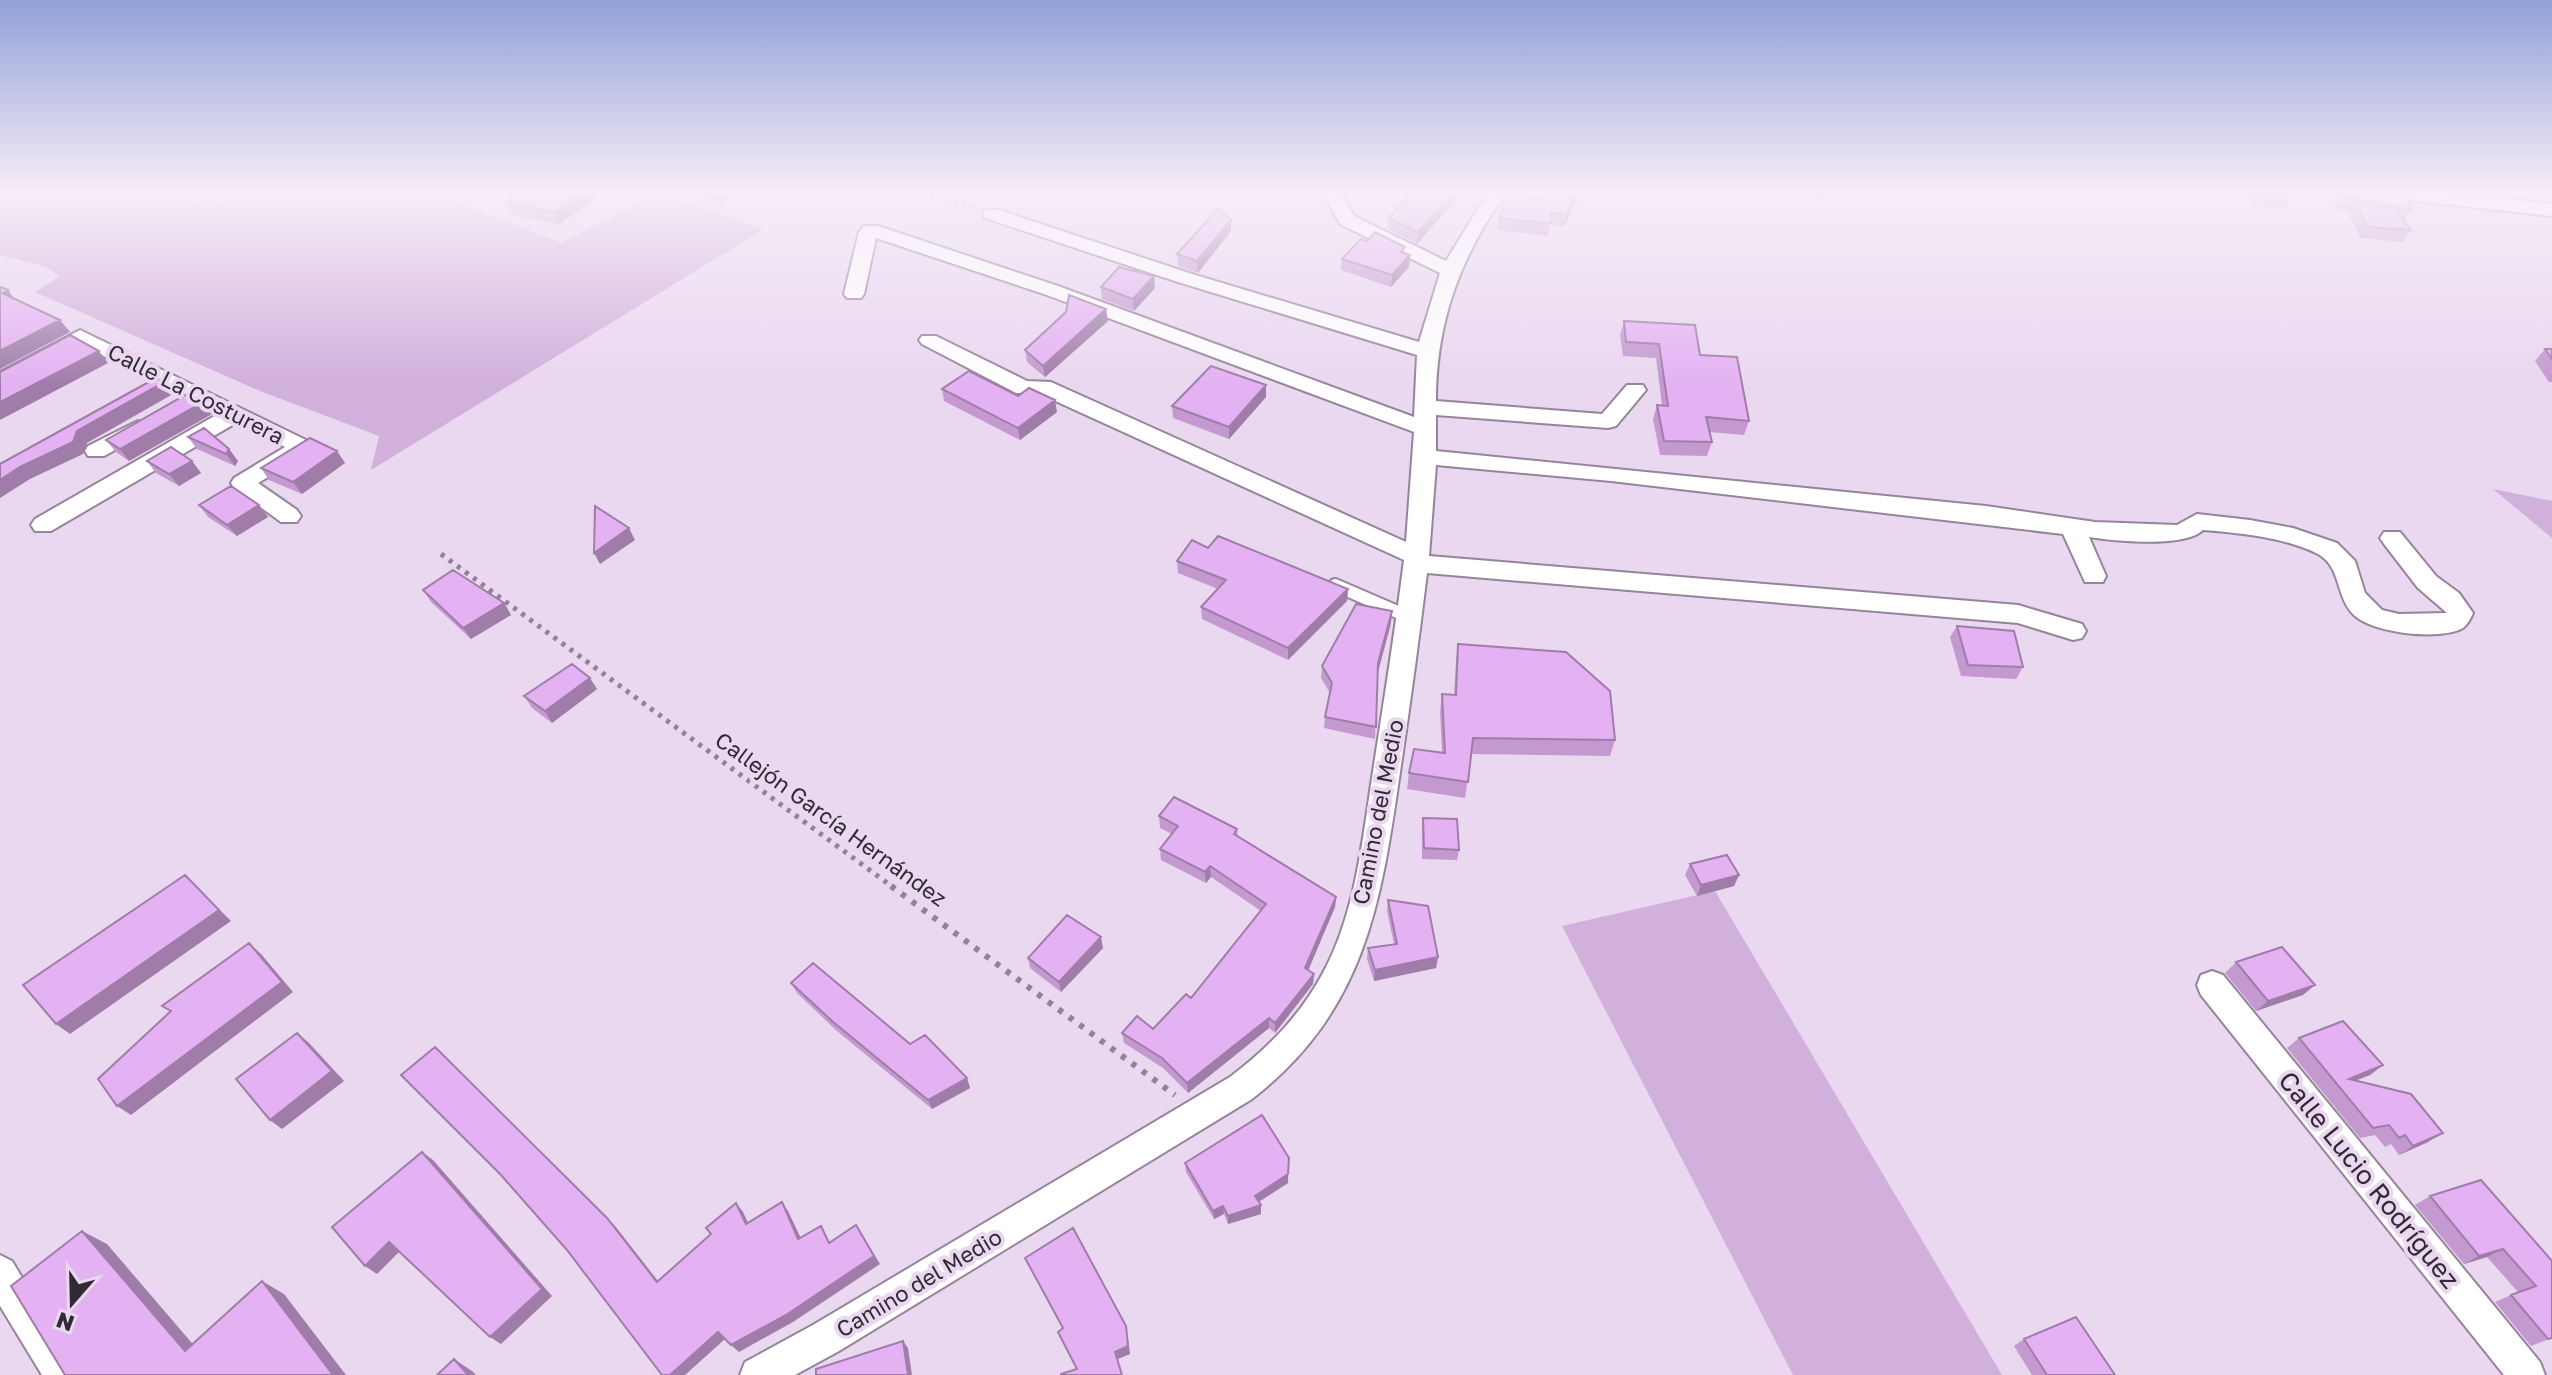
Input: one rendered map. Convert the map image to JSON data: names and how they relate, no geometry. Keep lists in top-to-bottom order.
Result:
{
  "streets": {
    "street": ["Calle La Costurera", "Camino del Medio", "Calle Lucio Rodríguez"],
    "path": ["Callejón García Hernández"]
  },
  "crossings": [
    ["Camino del Medio", "Callejón García Hernández"]
  ],
  "north": "bottom"
}
